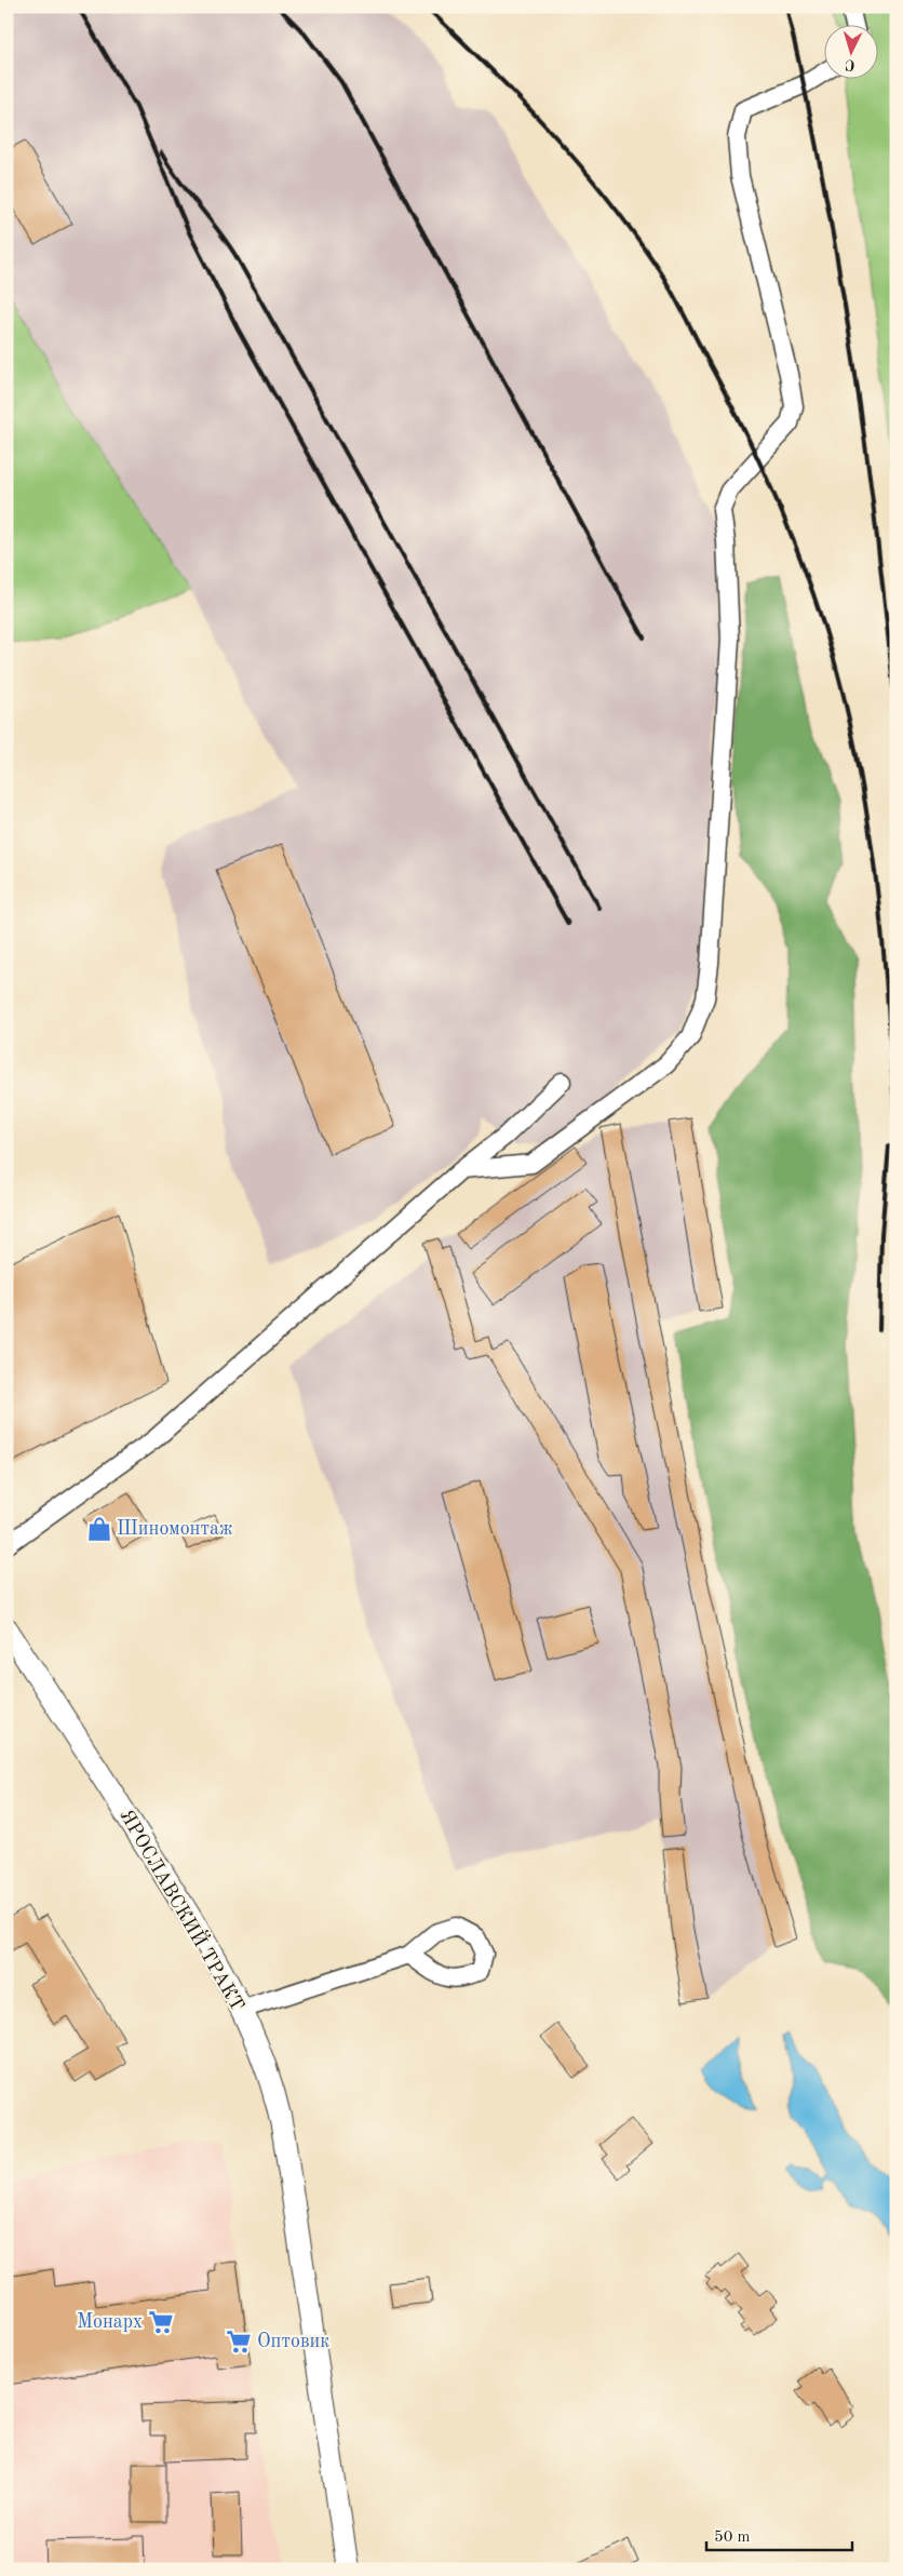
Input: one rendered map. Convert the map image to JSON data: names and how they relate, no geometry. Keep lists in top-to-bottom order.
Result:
{
  "streets": {
    "street": ["ЯРОСЛАВСКИЙ ТРАКТ"]
  },
  "places": {
    "shop": ["Шиномонтаж"],
    "supermarket": ["Монарх", "Оптовик"]
  },
  "scale_bar": "50 m",
  "north": "bottom"
}
